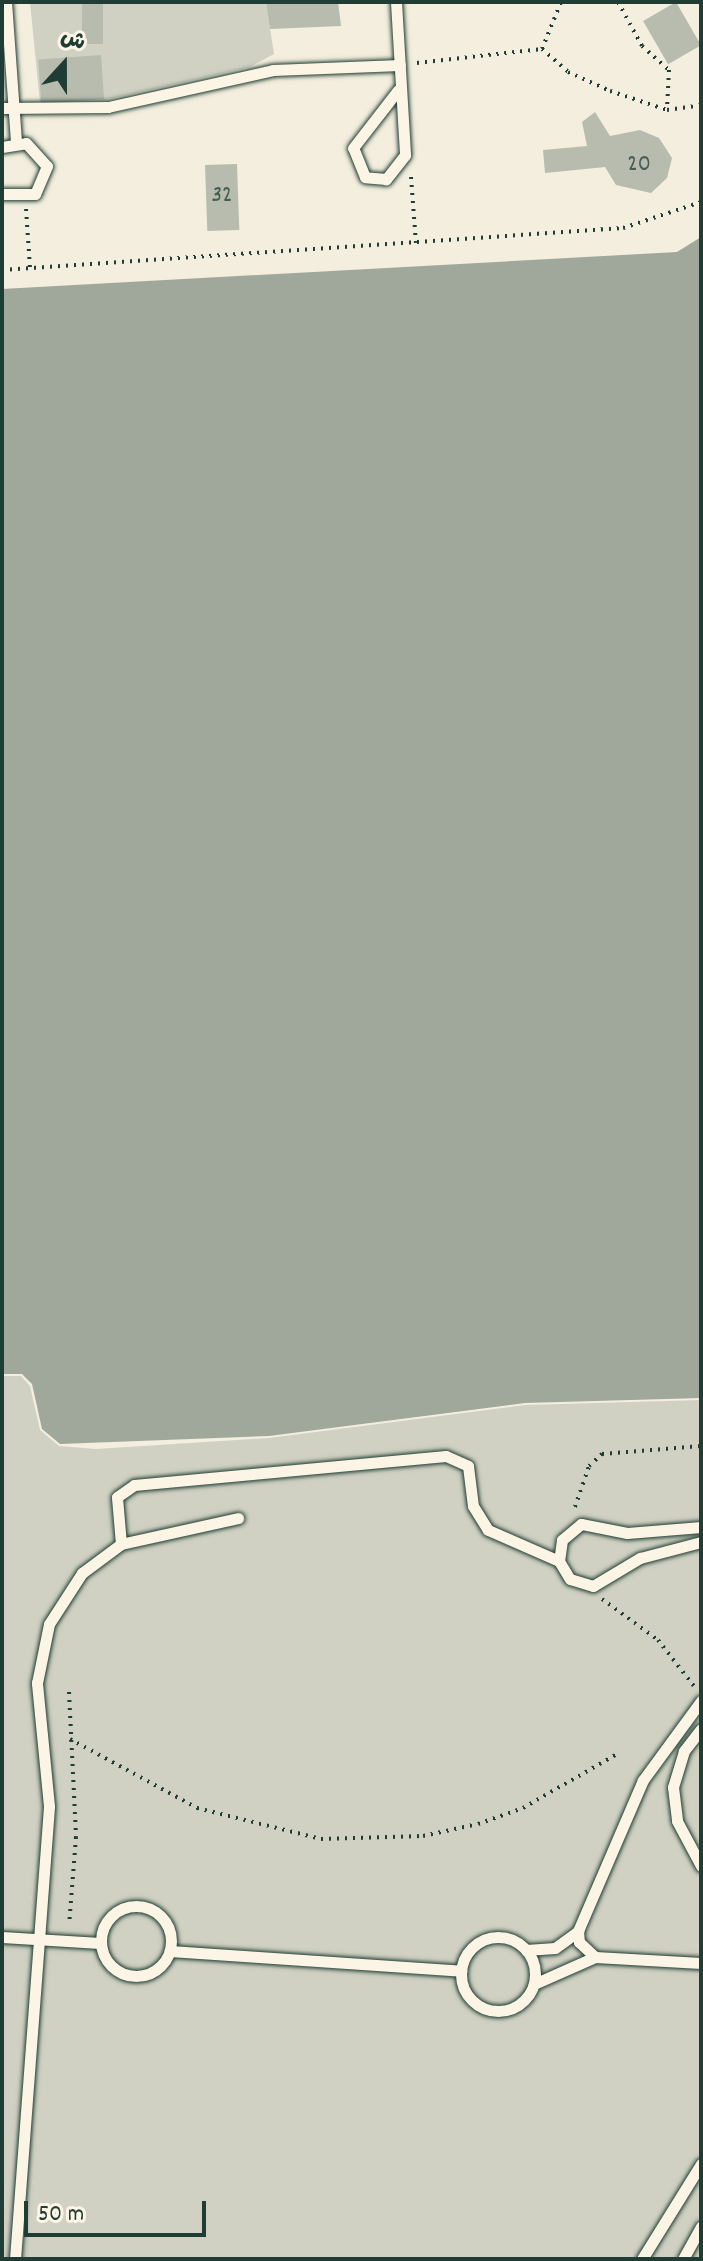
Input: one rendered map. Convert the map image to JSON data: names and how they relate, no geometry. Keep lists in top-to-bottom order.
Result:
{
  "house_numbers": ["20", "32"],
  "scale_bar": "50 m",
  "north": "top"
}
